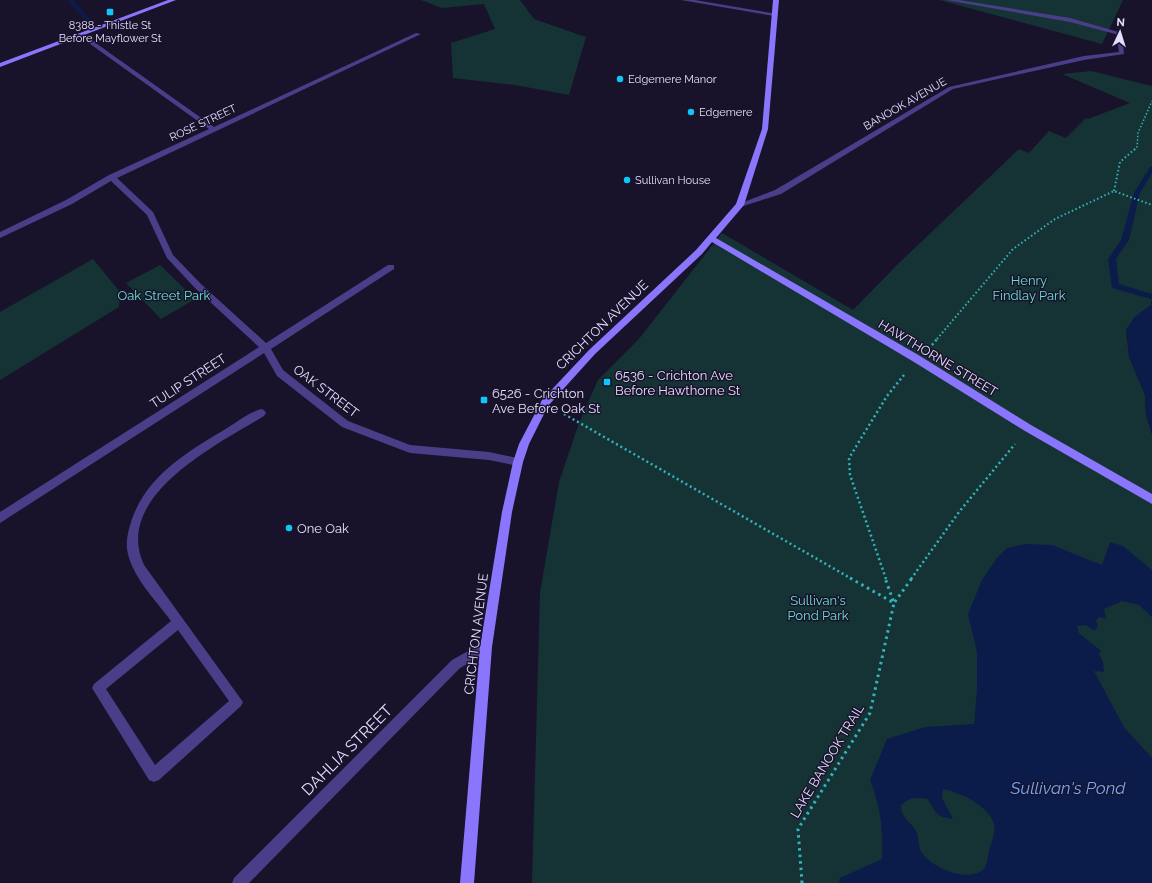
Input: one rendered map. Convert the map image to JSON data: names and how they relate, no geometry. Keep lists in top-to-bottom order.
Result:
{
  "streets": {
    "street": [
      "BANOOK AVENUE",
      "ROSE STREET",
      "CRICHTON AVENUE",
      "HAWTHORNE STREET",
      "TULIP STREET",
      "OAK STREET",
      "DAHLIA STREET"
    ],
    "path": ["LAKE BANOOK TRAIL"]
  },
  "crossings": [
    ["BANOOK AVENUE", "CRICHTON AVENUE"],
    ["ROSE STREET", "OAK STREET"],
    ["CRICHTON AVENUE", "HAWTHORNE STREET"],
    ["CRICHTON AVENUE", "OAK STREET"],
    ["CRICHTON AVENUE", "DAHLIA STREET"],
    ["TULIP STREET", "OAK STREET"]
  ],
  "water": ["Sullivan's Pond"],
  "parks": ["Henry Findlay Park", "Oak Street Park", "Sullivan's Pond Park"],
  "places": {
    "transit": ["8388 - Thistle St Before Mayflower St", "6536 - Crichton Ave Before Hawthorne St", "6526 - Crichton Ave Before Oak St"],
    "other": [
      "Edgemere Manor",
      "Edgemere",
      "Sullivan House",
      "One Oak"
    ]
  },
  "north": "top"
}
